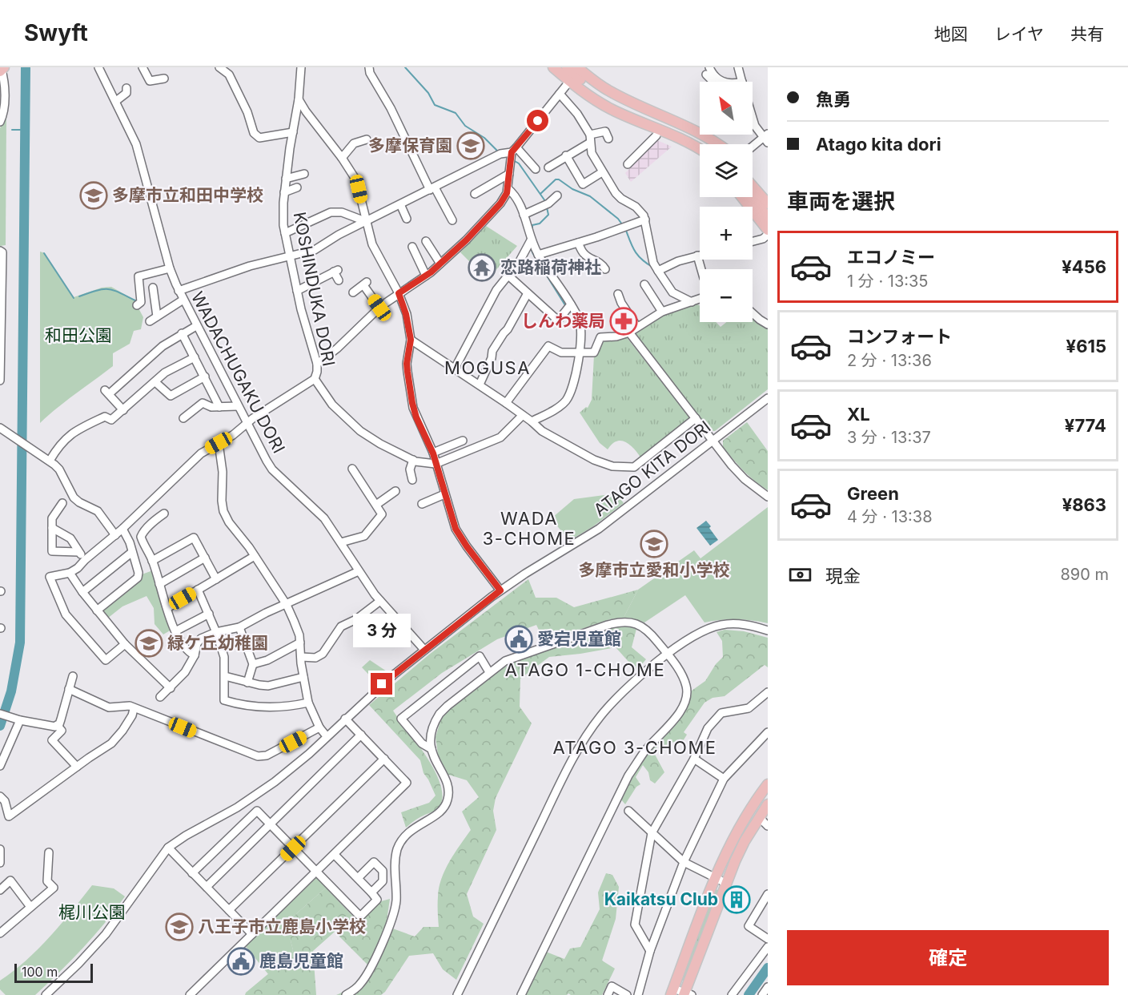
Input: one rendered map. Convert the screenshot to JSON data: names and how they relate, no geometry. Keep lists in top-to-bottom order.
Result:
{
  "streets": {
    "street": ["KOSHINDUKA DORI", "WADACHUGAKU DORI", "ATAGO KITA DORI"]
  },
  "crossings": [
    ["KOSHINDUKA DORI", "WADACHUGAKU DORI"],
    ["WADACHUGAKU DORI", "ATAGO KITA DORI"]
  ],
  "districts": [
    "MOGUSA",
    "WADA 3-CHOME",
    "ATAGO 1-CHOME",
    "ATAGO 3-CHOME"
  ],
  "parks": ["和田公園", "梶川公園"],
  "places": {
    "school or university": [
      "多摩保育園",
      "多摩市立和田中学校",
      "多摩市立愛和小学校",
      "緑ケ丘幼稚園",
      "八王子市立鹿島小学校"
    ],
    "temple": ["恋路稲荷神社"],
    "pharmacy": ["しんわ薬局"],
    "public building": ["愛宕児童館", "鹿島児童館"],
    "building": ["Kaikatsu Club"]
  },
  "scale_bar": "100 m",
  "north": "top left",
  "page": {
    "header": "Swyft",
    "nav": ["地図", "レイヤ", "共有"],
    "banner": ["魚勇", "Atago kita dori"],
    "map_buttons": ["+", "−"],
    "heading": "車両を選択",
    "list": [
      {
        "name": "エコノミー",
        "note": "1 分 · 13:35",
        "value": "¥456"
      },
      {
        "name": "コンフォート",
        "note": "2 分 · 13:36",
        "value": "¥615"
      },
      {
        "name": "XL",
        "note": "3 分 · 13:37",
        "value": "¥774"
      },
      {
        "name": "Green",
        "note": "4 分 · 13:38",
        "value": "¥863"
      }
    ],
    "pay": ["現金", "890 m"],
    "bubble": "3 分",
    "buttons": "確定",
    "scale": "100 m"
  }
}
